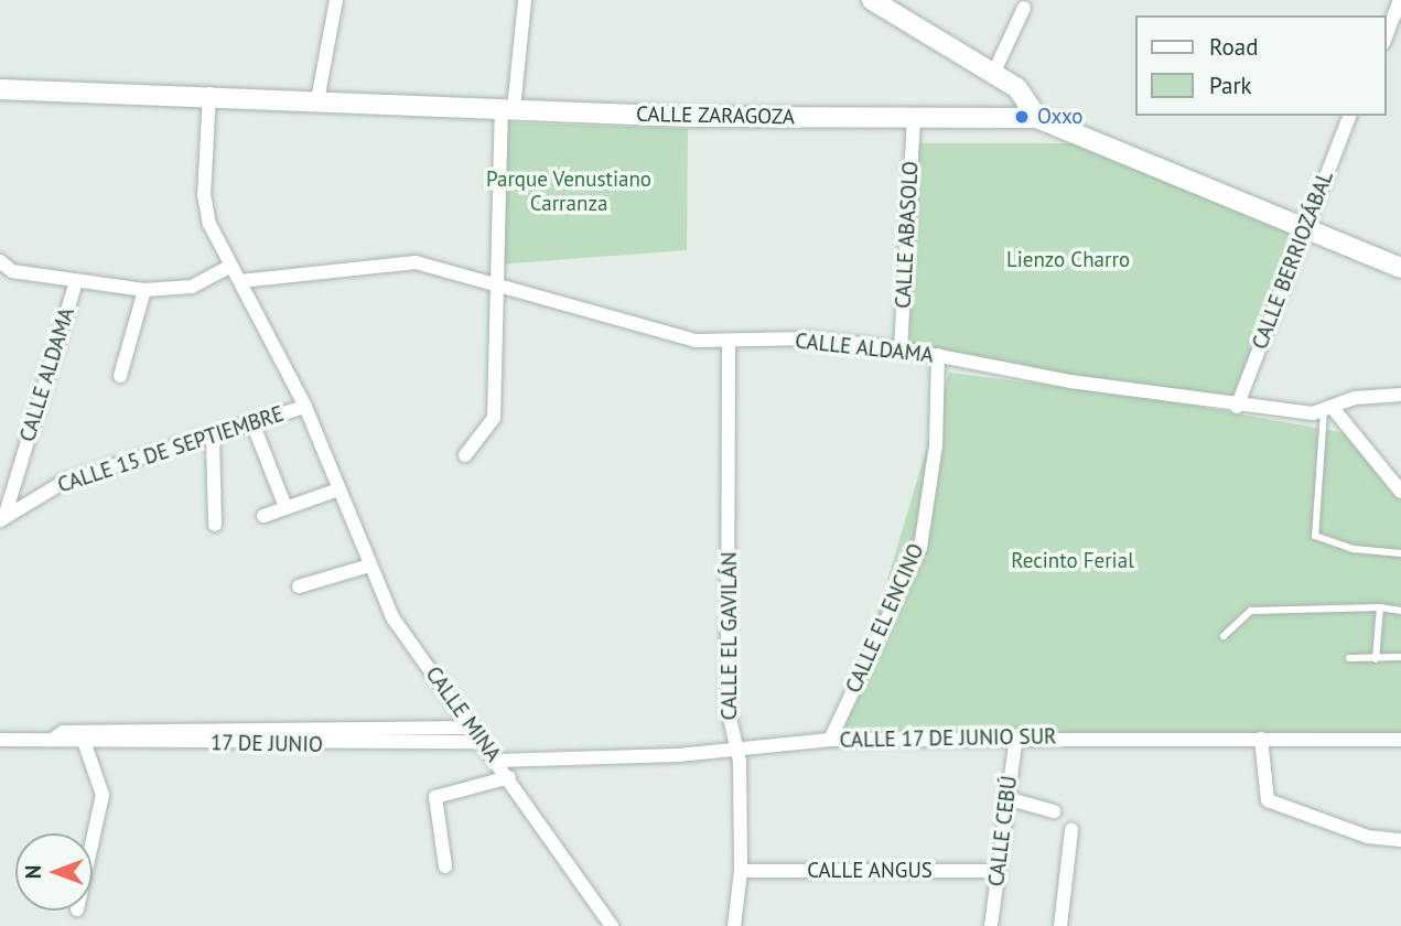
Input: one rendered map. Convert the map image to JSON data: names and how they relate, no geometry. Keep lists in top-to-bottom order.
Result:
{
  "streets": {
    "main road": ["CALLE ZARAGOZA"],
    "street": [
      "CALLE ABASOLO",
      "CALLE BERRIOZÁBAL",
      "CALLE ALDAMA",
      "CALLE 15 DE SEPTIEMBRE",
      "CALLE EL ENCINO",
      "CALLE EL GAVILÁN",
      "CALLE MINA",
      "CALLE 17 DE JUNIO SUR",
      "17 DE JUNIO",
      "CALLE CEBÚ",
      "CALLE ANGUS"
    ]
  },
  "crossings": [
    ["CALLE ZARAGOZA", "CALLE ABASOLO"],
    ["CALLE ZARAGOZA", "CALLE BERRIOZÁBAL"],
    ["CALLE ZARAGOZA", "CALLE MINA"],
    ["CALLE ABASOLO", "CALLE ALDAMA"],
    ["CALLE BERRIOZÁBAL", "CALLE ALDAMA"],
    ["CALLE ALDAMA", "CALLE 15 DE SEPTIEMBRE"],
    ["CALLE ALDAMA", "CALLE EL ENCINO"],
    ["CALLE ALDAMA", "CALLE EL GAVILÁN"],
    ["CALLE ALDAMA", "CALLE MINA"],
    ["CALLE 15 DE SEPTIEMBRE", "CALLE MINA"],
    ["CALLE EL ENCINO", "CALLE 17 DE JUNIO SUR"],
    ["CALLE EL GAVILÁN", "CALLE 17 DE JUNIO SUR"],
    ["CALLE EL GAVILÁN", "CALLE ANGUS"],
    ["CALLE MINA", "CALLE 17 DE JUNIO SUR"],
    ["CALLE MINA", "17 DE JUNIO"],
    ["CALLE 17 DE JUNIO SUR", "CALLE CEBÚ"],
    ["CALLE CEBÚ", "CALLE ANGUS"]
  ],
  "parks": ["Parque Venustiano Carranza", "Lienzo Charro", "Recinto Ferial"],
  "places": ["Oxxo"],
  "legend": ["Road", "Park"],
  "north": "left"
}
